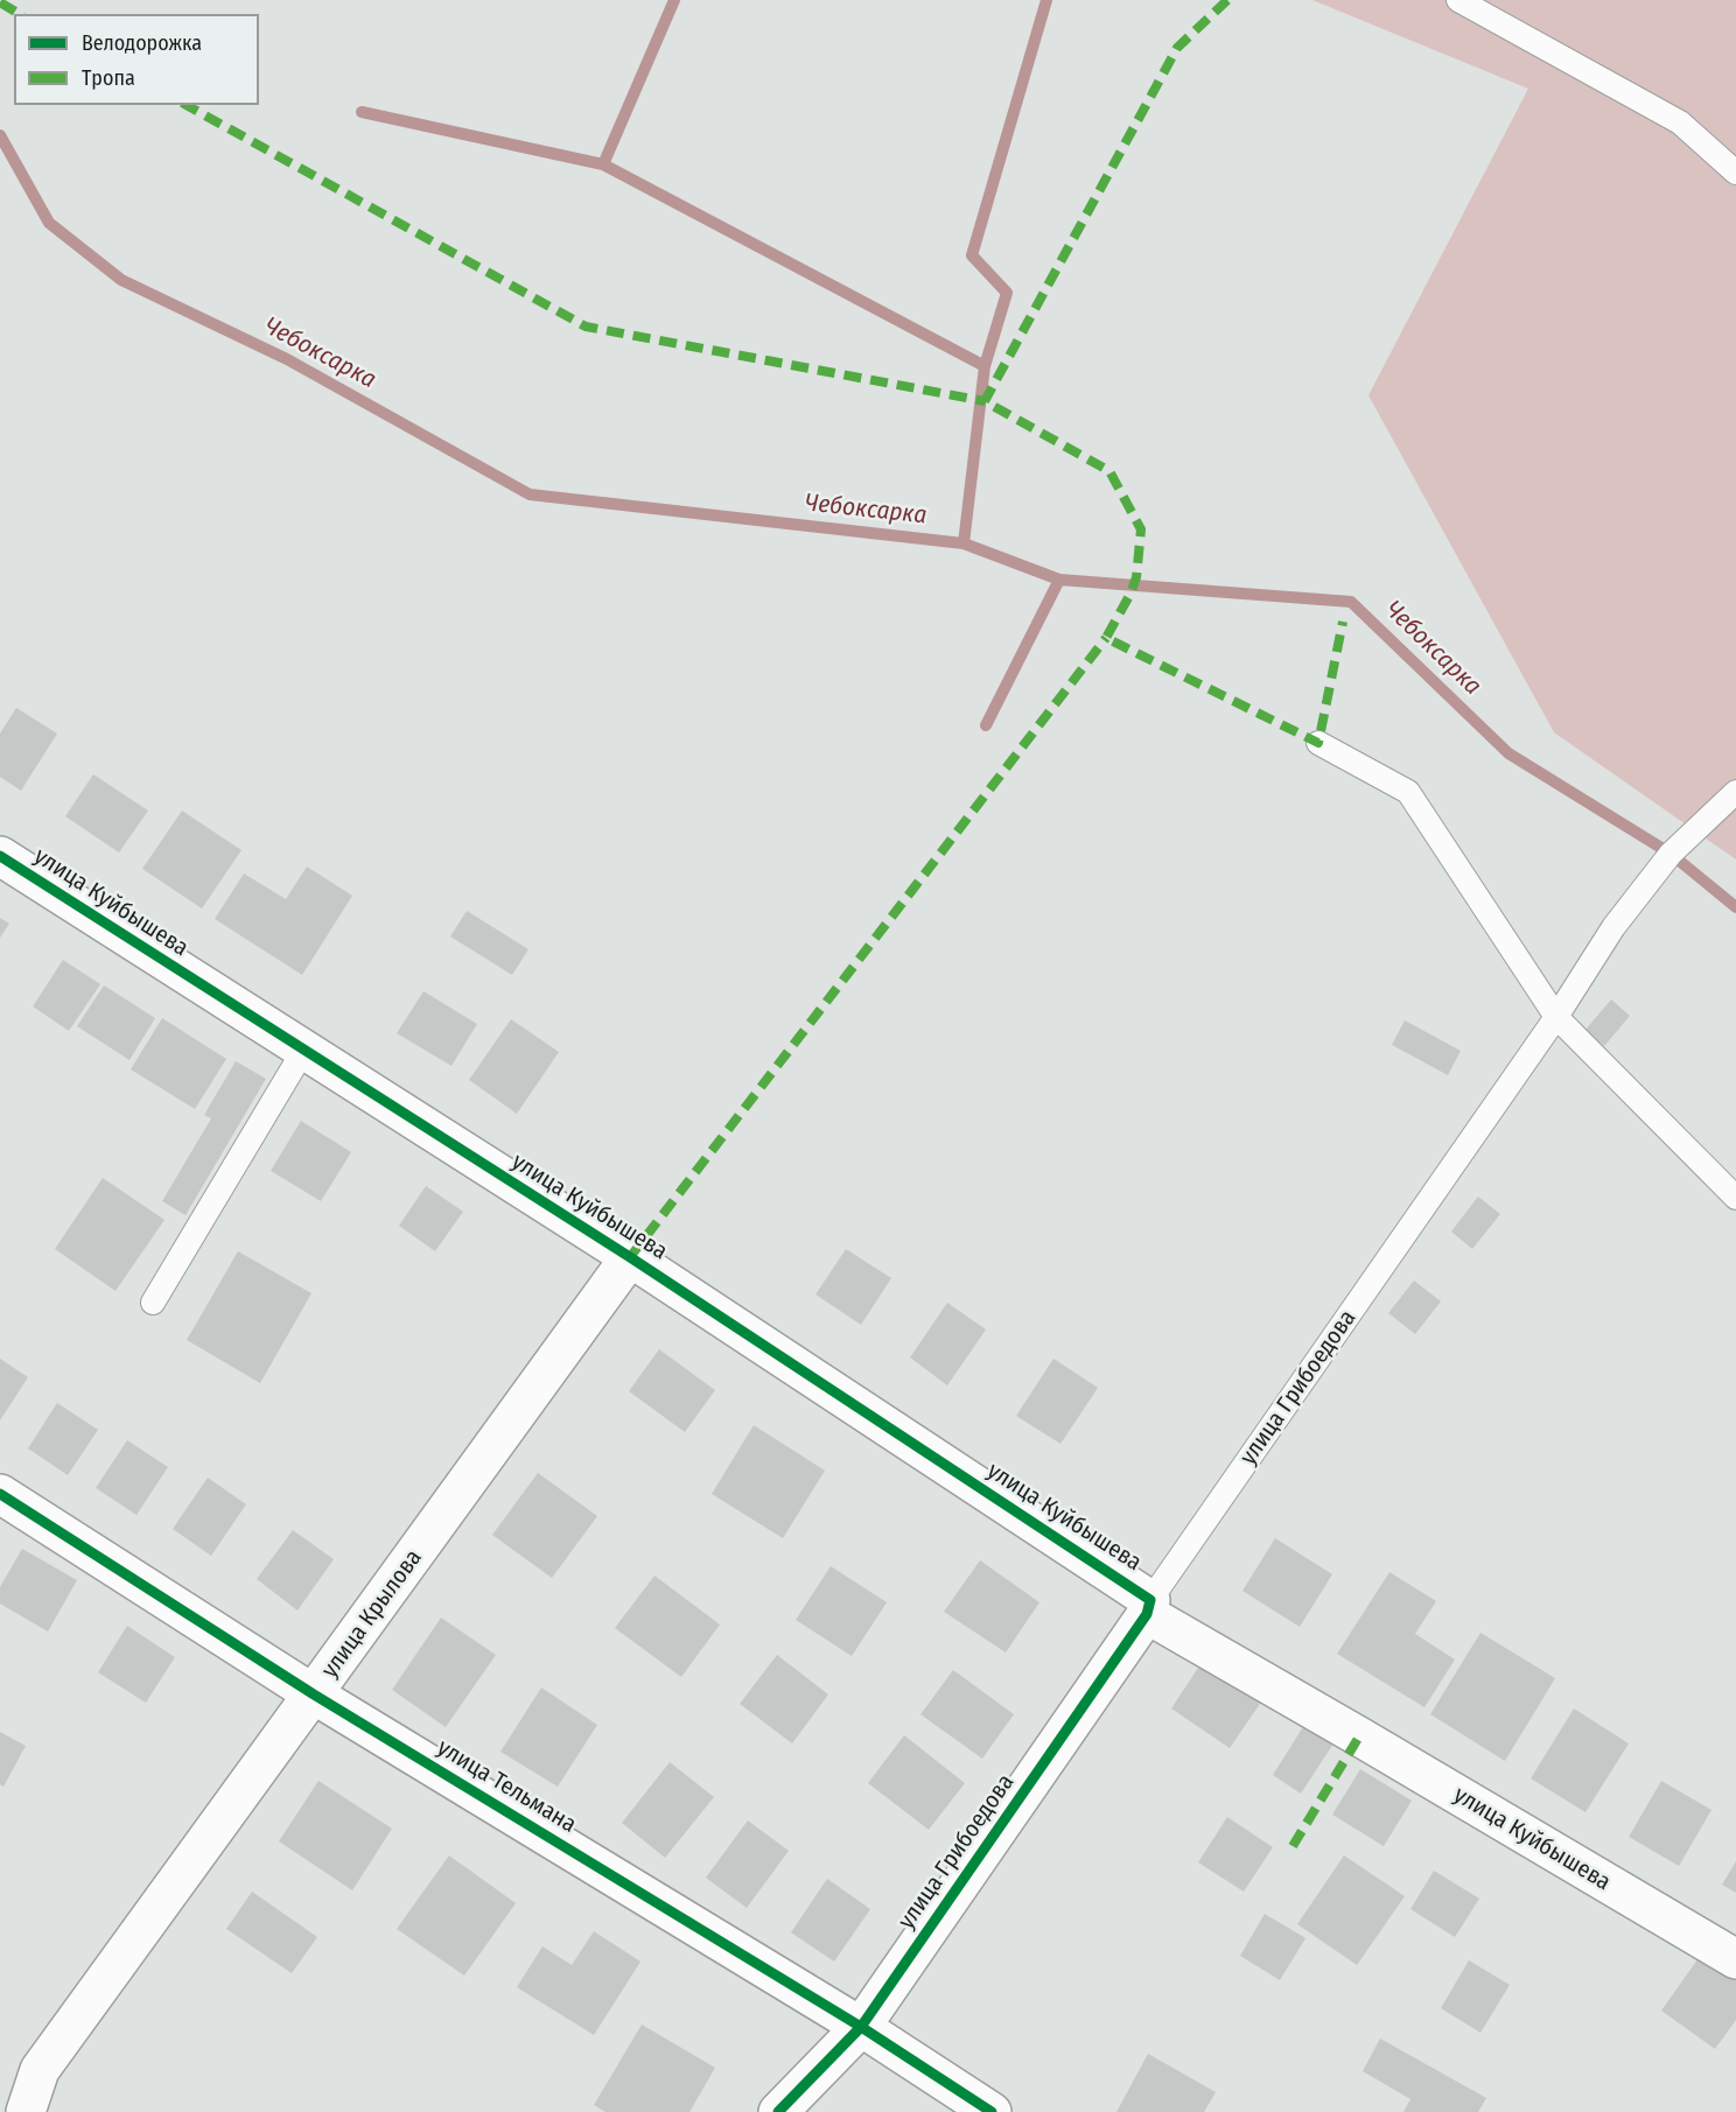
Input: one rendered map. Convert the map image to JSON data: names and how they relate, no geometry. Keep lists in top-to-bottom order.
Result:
{
  "streets": {
    "street": [
      "улица Куйбышева",
      "улица Грибоедова",
      "улица Крылова",
      "улица Тельмана"
    ]
  },
  "crossings": [
    ["улица Куйбышева", "улица Грибоедова"],
    ["улица Куйбышева", "улица Крылова"],
    ["улица Грибоедова", "улица Тельмана"],
    ["улица Крылова", "улица Тельмана"]
  ],
  "water": ["Чебоксарка"],
  "legend": ["Велодорожка", "Тропа"]
}
